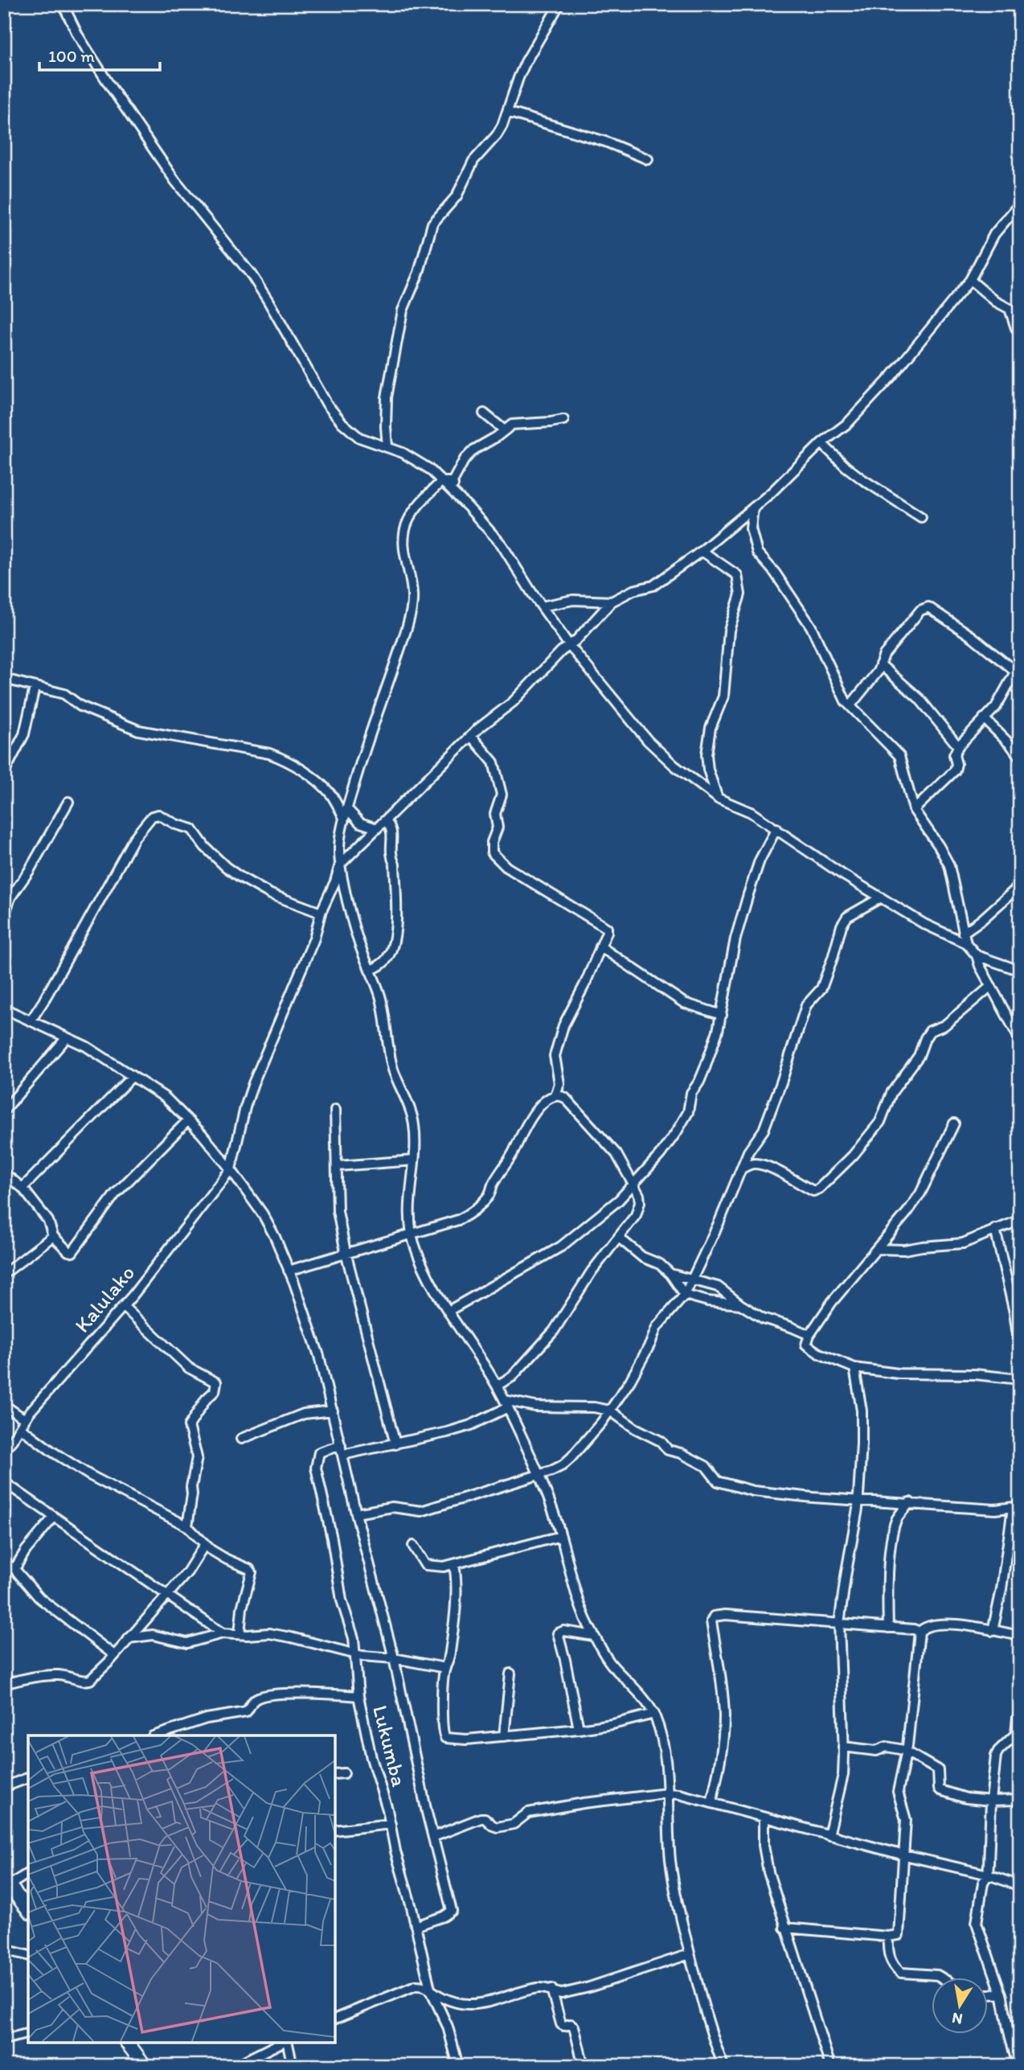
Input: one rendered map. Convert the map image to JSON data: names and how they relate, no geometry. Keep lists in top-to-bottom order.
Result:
{
  "streets": {
    "street": ["Kalulako", "Lukumba"]
  },
  "scale_bar": "100 m",
  "north": "bottom"
}
